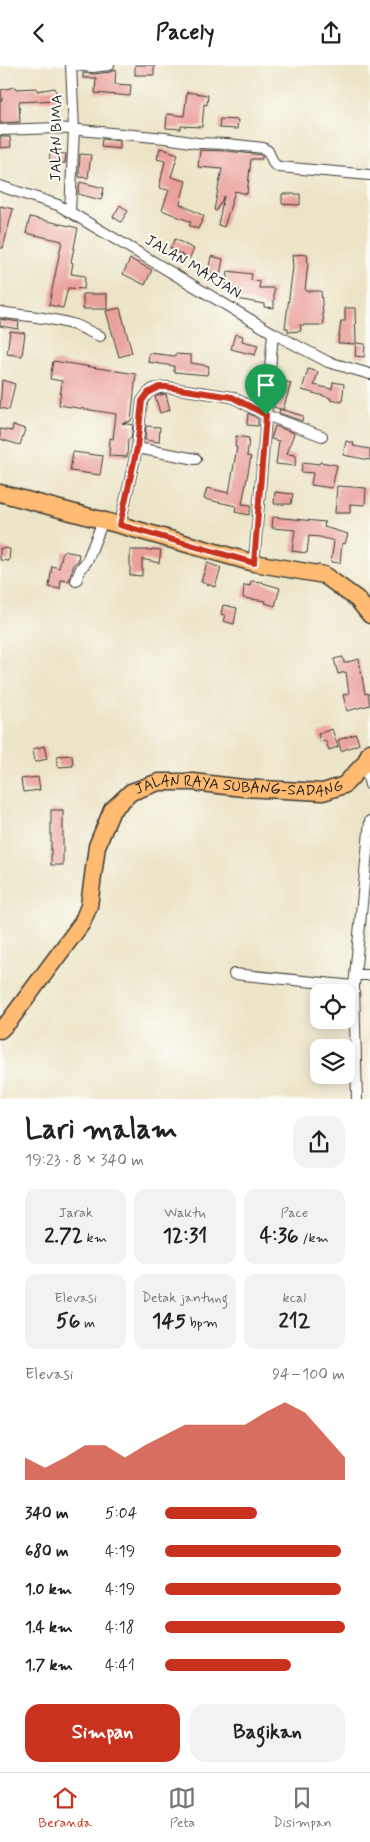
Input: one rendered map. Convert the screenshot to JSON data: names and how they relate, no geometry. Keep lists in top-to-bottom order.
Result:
{
  "streets": {
    "main road": ["JALAN RAYA SUBANG-SADANG"],
    "street": ["JALAN BIMA", "JALAN MARJAN"]
  },
  "crossings": [
    ["JALAN BIMA", "JALAN MARJAN"]
  ],
  "page": {
    "header": "Pacely",
    "heading": ["Lari malam", "19:23 · 8 × 340 m"],
    "stats": [
      ["Jarak", "2.72 km"],
      ["Waktu", "12:31"],
      ["Pace", "4:36 /km"],
      ["Elevasi", "56 m"],
      ["Detak jantung", "145 bpm"],
      ["kcal", "212"]
    ],
    "chart": ["Elevasi", "94–100 m"],
    "list": [
      {
        "name": "340 m",
        "note": "5:04"
      },
      {
        "name": "680 m",
        "note": "4:19"
      },
      {
        "name": "1.0 km",
        "note": "4:19"
      },
      {
        "name": "1.4 km",
        "note": "4:18"
      },
      {
        "name": "1.7 km",
        "note": "4:41"
      }
    ],
    "buttons": ["Simpan", "Bagikan"],
    "tabs": ["Beranda", "Peta", "Disimpan"]
  }
}
